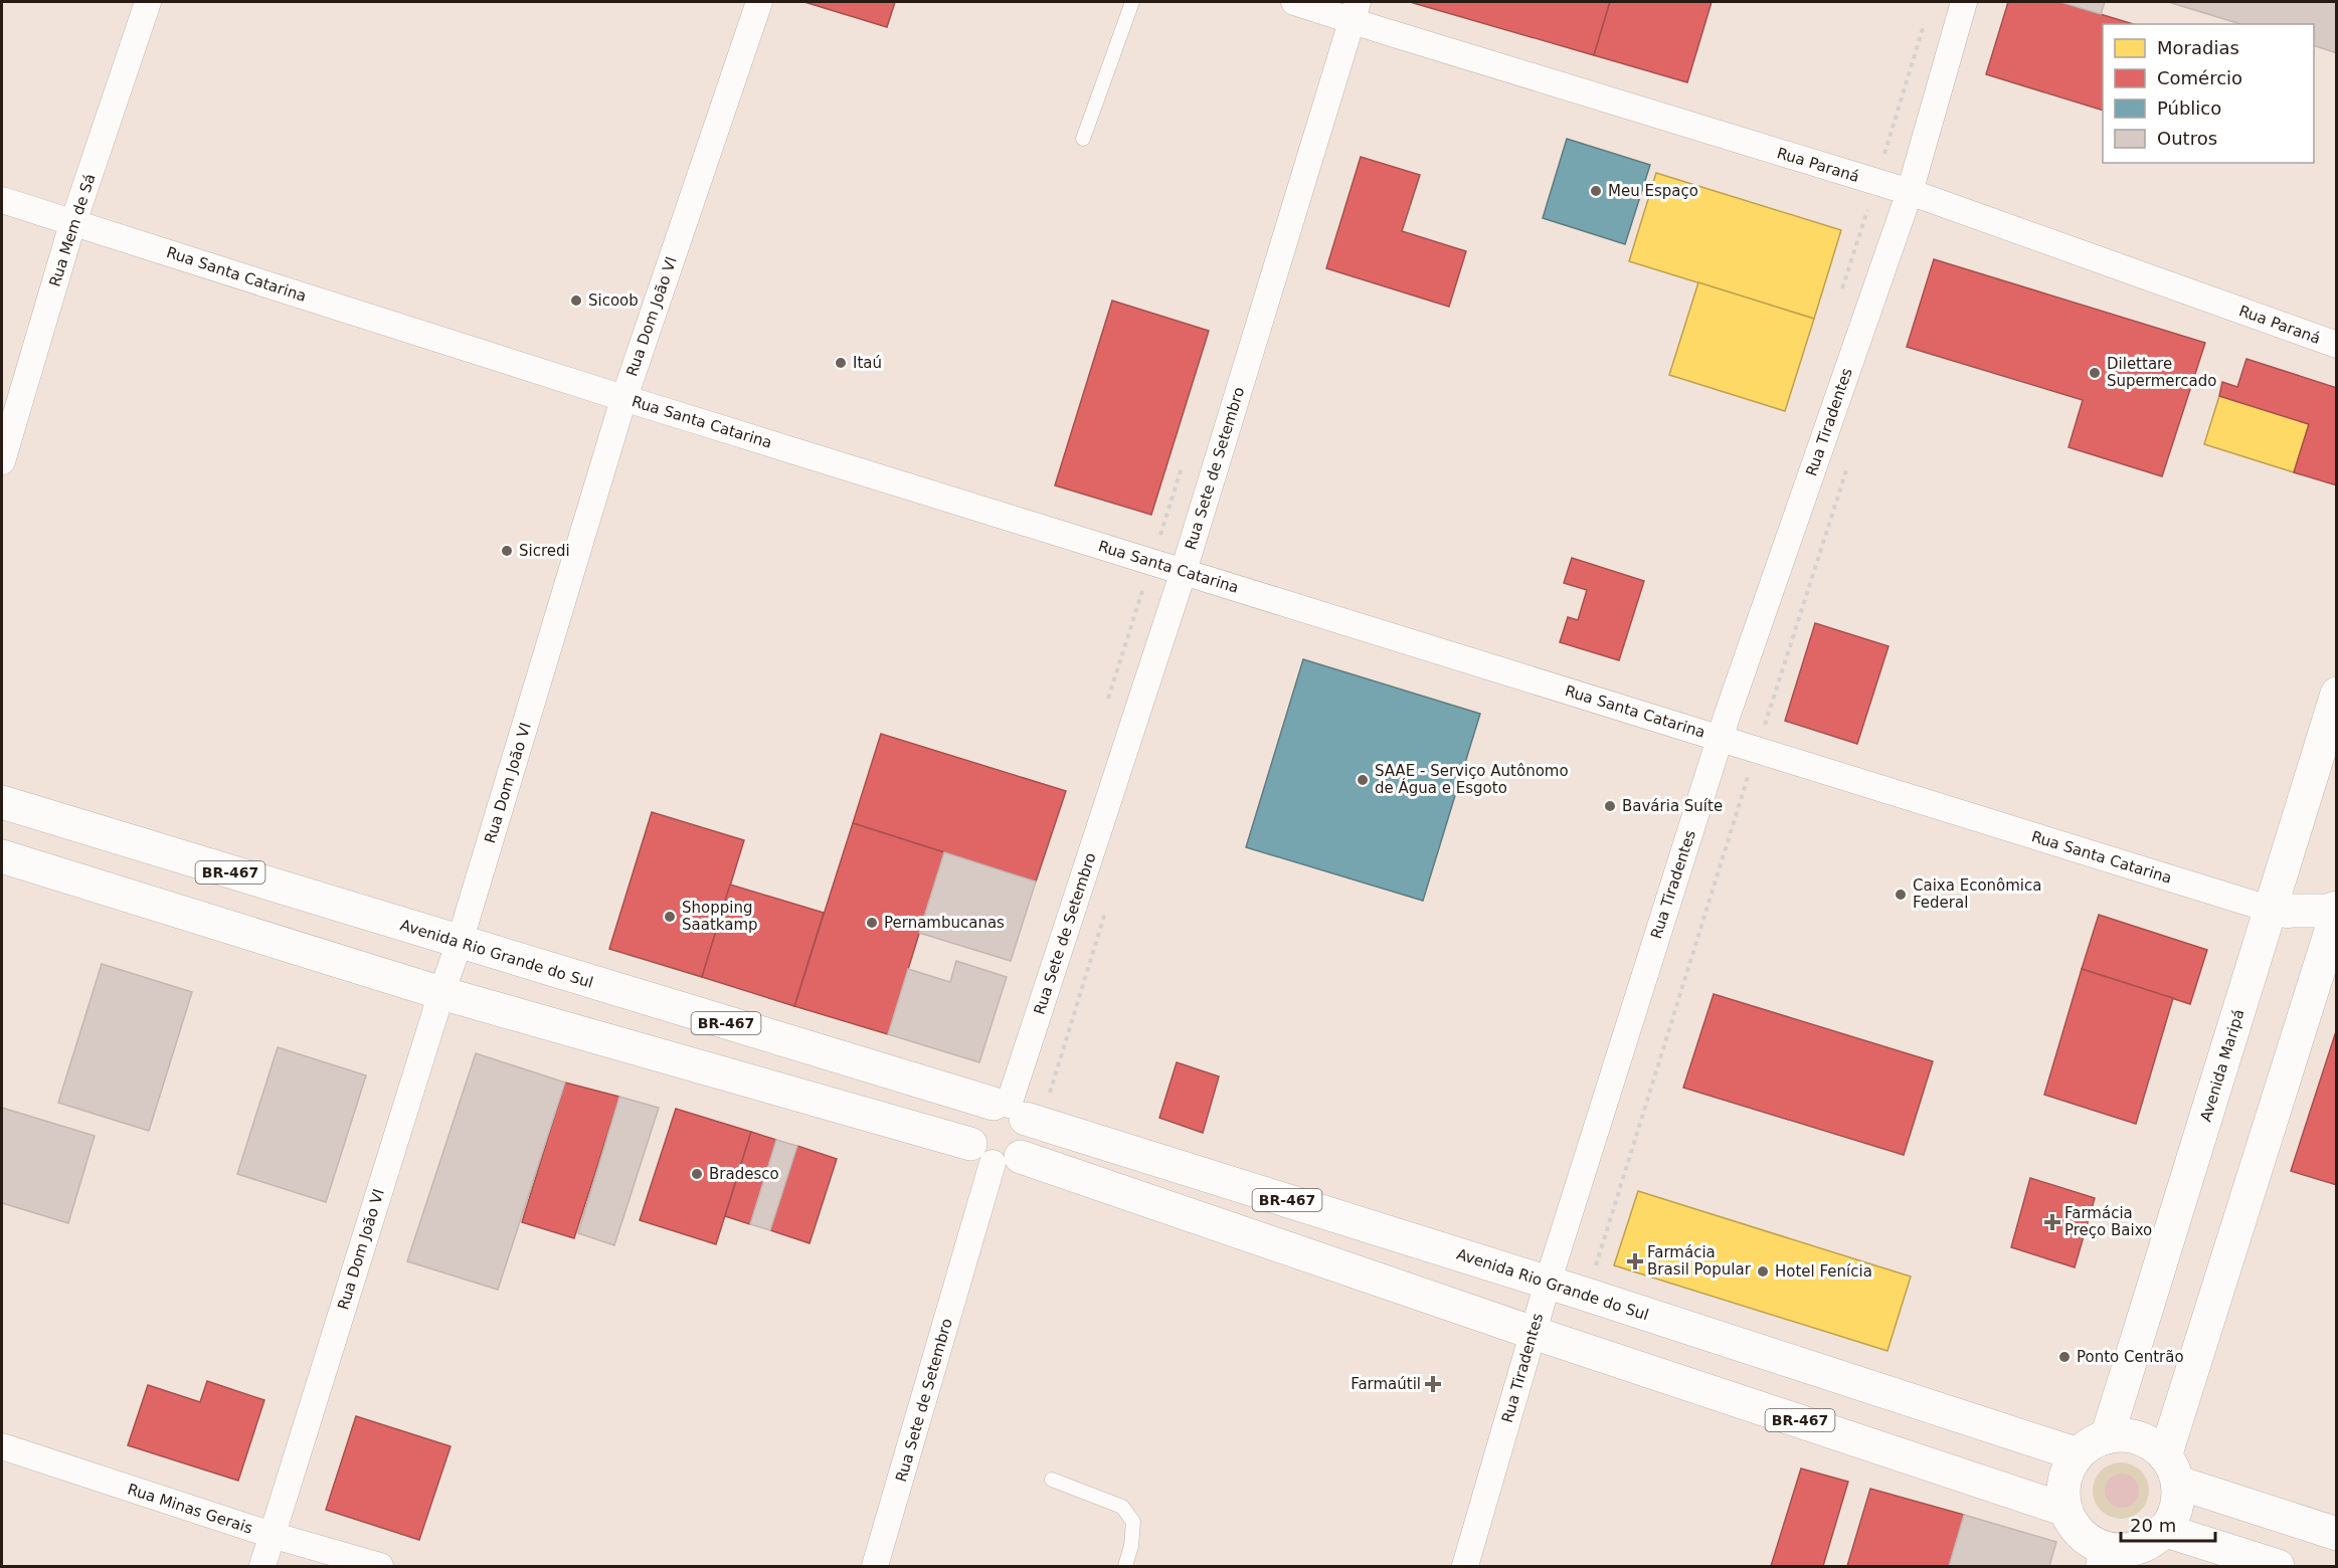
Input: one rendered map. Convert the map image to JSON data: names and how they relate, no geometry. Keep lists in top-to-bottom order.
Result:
{
  "streets": {
    "main road": ["BR-467", "Avenida Rio Grande do Sul", "Avenida Maripá"],
    "street": [
      "Rua Paraná",
      "Rua Mem de Sá",
      "Rua Santa Catarina",
      "Rua Dom João VI",
      "Rua Tiradentes",
      "Rua Sete de Setembro",
      "Rua Minas Gerais"
    ]
  },
  "crossings": [
    ["Rua Paraná", "Rua Tiradentes"],
    ["Rua Paraná", "Rua Sete de Setembro"],
    ["Rua Mem de Sá", "Rua Santa Catarina"],
    ["Rua Santa Catarina", "Rua Dom João VI"],
    ["Rua Santa Catarina", "Rua Tiradentes"],
    ["Rua Santa Catarina", "Rua Sete de Setembro"],
    ["Rua Santa Catarina", "Avenida Maripá"],
    ["Rua Dom João VI", "BR-467"],
    ["Rua Dom João VI", "Avenida Rio Grande do Sul"],
    ["Rua Dom João VI", "Rua Minas Gerais"],
    ["Rua Tiradentes", "BR-467"],
    ["Rua Tiradentes", "Avenida Rio Grande do Sul"],
    ["Rua Sete de Setembro", "BR-467"],
    ["Rua Sete de Setembro", "Avenida Rio Grande do Sul"],
    ["BR-467", "Avenida Rio Grande do Sul"],
    ["BR-467", "Avenida Maripá"],
    ["Avenida Rio Grande do Sul", "Avenida Maripá"]
  ],
  "places": {
    "other": [
      "Meu Espaço",
      "Sicoob",
      "Itaú",
      "Dilettare Supermercado",
      "Sicredi",
      "SAAE - Serviço Autônomo de Água e Esgoto",
      "Bavária Suíte",
      "Caixa Econômica Federal",
      "Shopping Saatkamp",
      "Pernambucanas",
      "Bradesco",
      "Hotel Fenícia",
      "Ponto Centrão"
    ],
    "health": ["Farmácia Preço Baixo", "Farmácia Brasil Popular", "Farmaútil"]
  },
  "legend": [
    "Moradias",
    "Comércio",
    "Público",
    "Outros"
  ],
  "scale_bar": "20 m"
}
